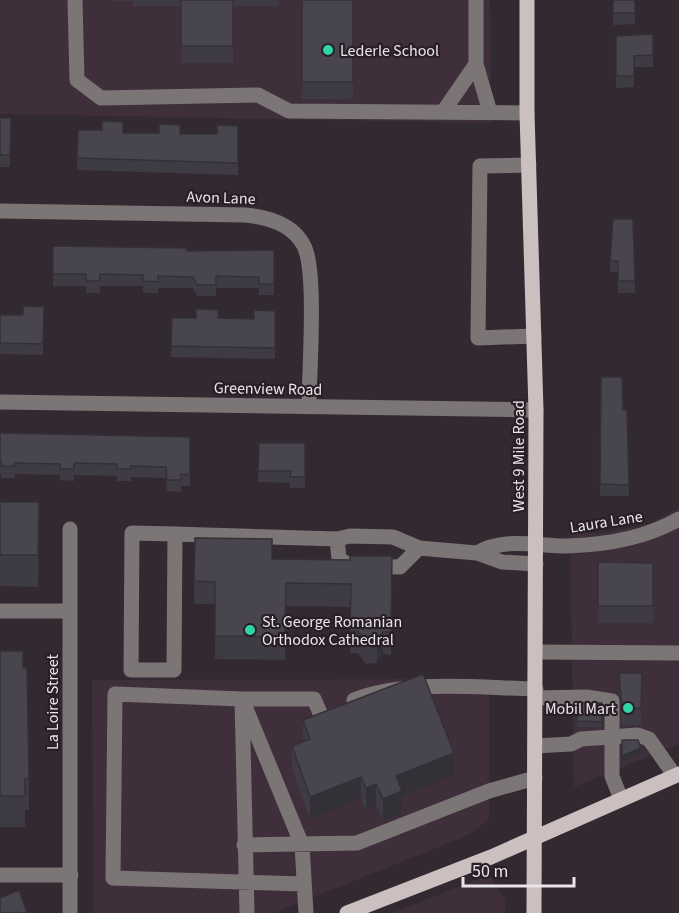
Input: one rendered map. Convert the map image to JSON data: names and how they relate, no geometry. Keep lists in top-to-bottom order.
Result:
{
  "streets": {
    "main road": ["West 9 Mile Road"],
    "street": [
      "Avon Lane",
      "Greenview Road",
      "Laura Lane",
      "La Loire Street"
    ]
  },
  "crossings": [
    ["Avon Lane", "Greenview Road"],
    ["Greenview Road", "West 9 Mile Road"],
    ["West 9 Mile Road", "Laura Lane"]
  ],
  "places": ["Lederle School", "St. George Romanian Orthodox Cathedral", "Mobil Mart"],
  "scale_bar": "50 m"
}
